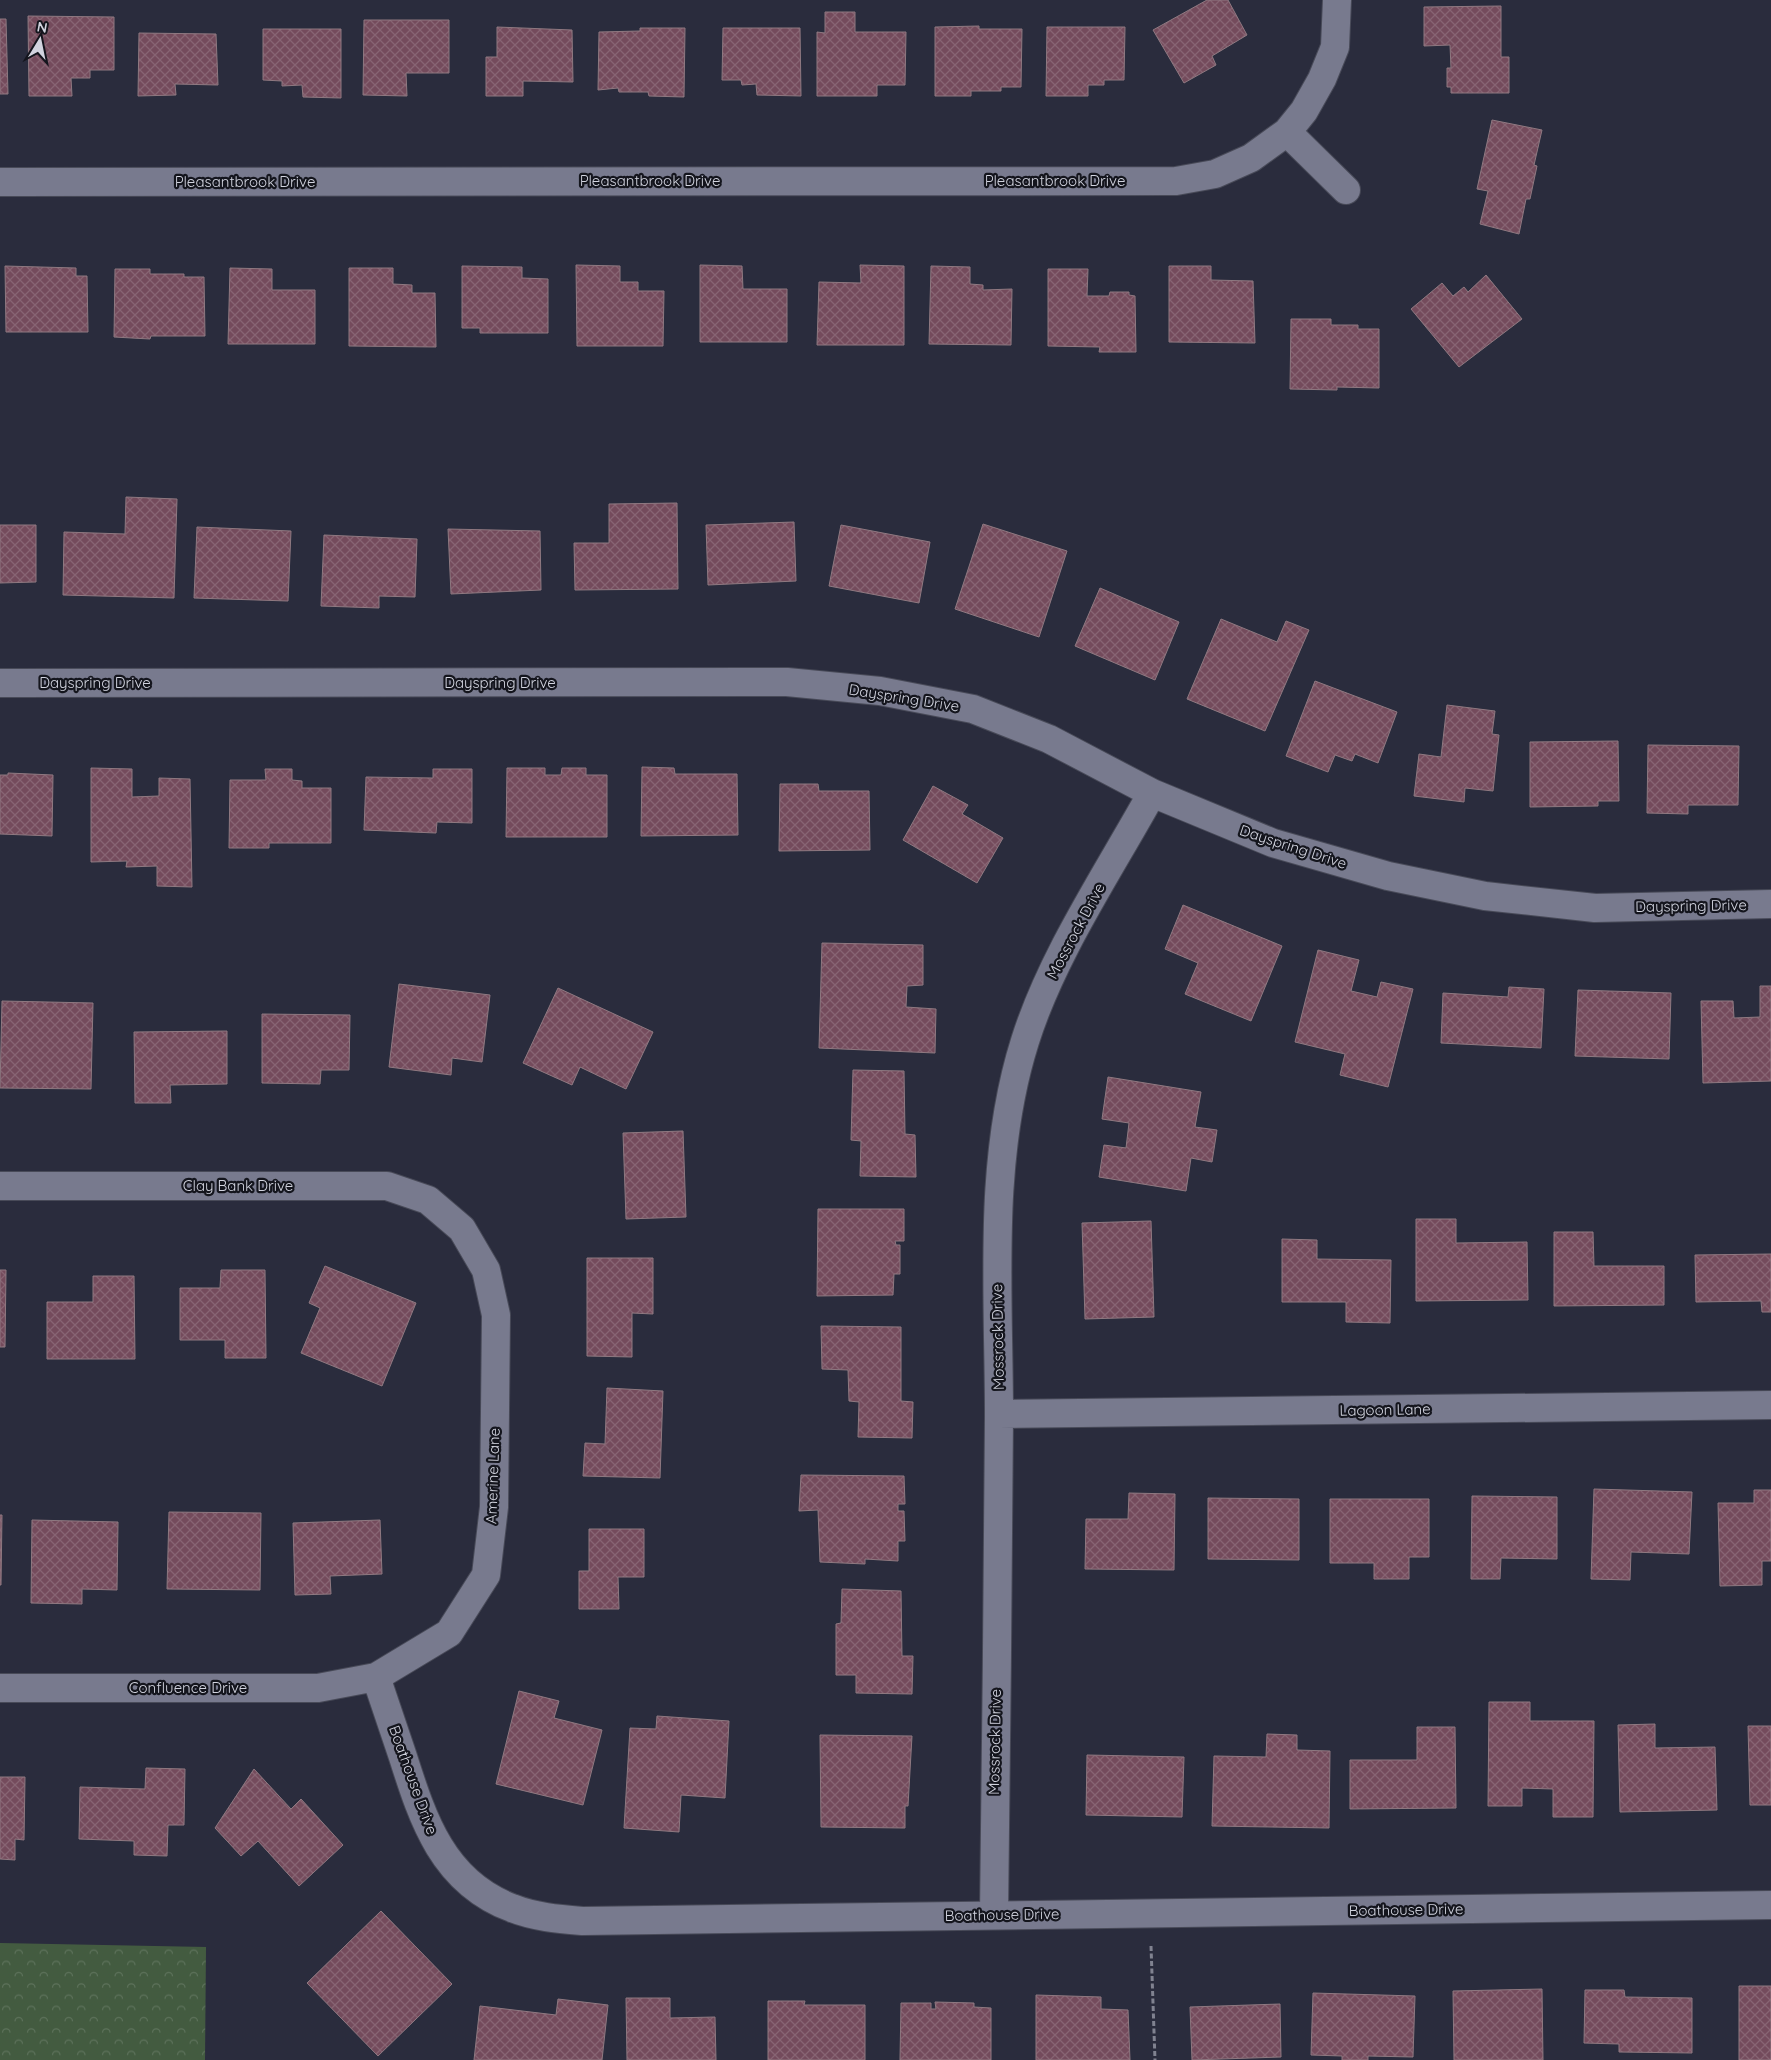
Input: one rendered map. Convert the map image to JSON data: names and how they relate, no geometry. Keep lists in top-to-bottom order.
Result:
{
  "streets": {
    "street": [
      "Pleasantbrook Drive",
      "Dayspring Drive",
      "Mossrock Drive",
      "Clay Bank Drive",
      "Lagoon Lane",
      "Amerine Lane",
      "Confluence Drive",
      "Boathouse Drive"
    ]
  },
  "crossings": [
    ["Dayspring Drive", "Mossrock Drive"],
    ["Mossrock Drive", "Lagoon Lane"],
    ["Mossrock Drive", "Boathouse Drive"],
    ["Clay Bank Drive", "Amerine Lane"],
    ["Amerine Lane", "Confluence Drive"],
    ["Amerine Lane", "Boathouse Drive"],
    ["Confluence Drive", "Boathouse Drive"]
  ],
  "north": "top"
}
